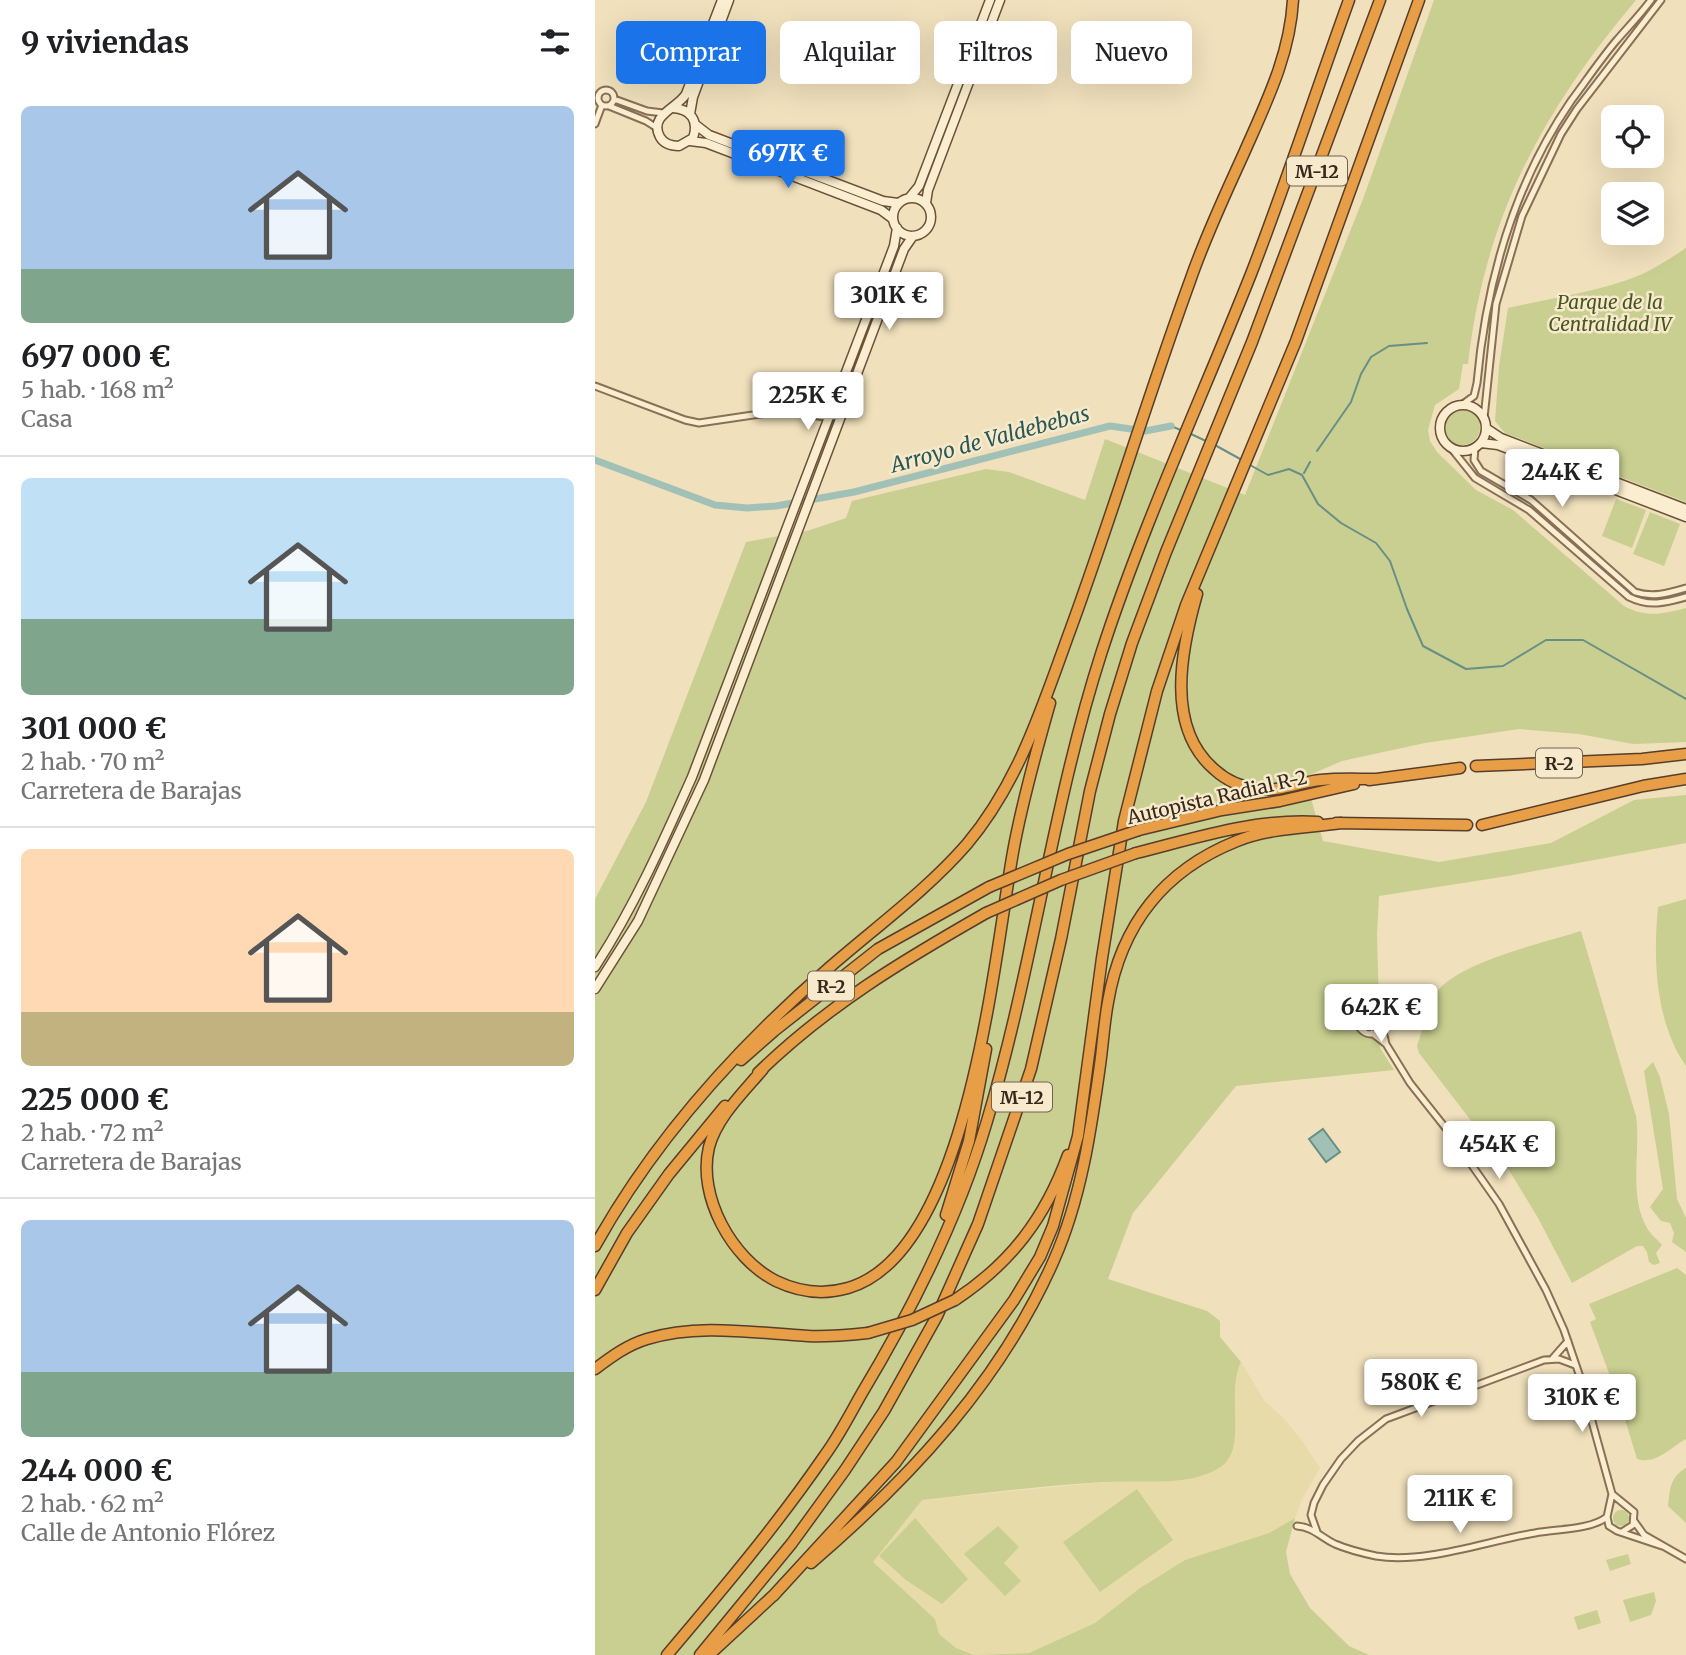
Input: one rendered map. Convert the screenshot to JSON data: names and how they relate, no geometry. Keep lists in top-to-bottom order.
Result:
{
  "streets": {
    "highway": ["M-12", "R-2", "Autopista Radial R-2"]
  },
  "crossings": [
    ["R-2", "Autopista Radial R-2"]
  ],
  "water": ["Arroyo de Valdebebas"],
  "parks": ["Parque de la Centralidad IV"],
  "page": {
    "heading": "9 viviendas",
    "chip": [
      "Comprar",
      "Alquilar",
      "Filtros",
      "Nuevo"
    ],
    "list": [
      {
        "name": "697 000 €",
        "note": "5 hab. · 168 m² · Casa"
      },
      {
        "name": "301 000 €",
        "note": "2 hab. · 70 m² · Carretera de Barajas"
      },
      {
        "name": "225 000 €",
        "note": "2 hab. · 72 m² · Carretera de Barajas"
      },
      {
        "name": "244 000 €",
        "note": "2 hab. · 62 m² · Calle de Antonio Flórez"
      }
    ],
    "price": [
      "697K €",
      "301K €",
      "225K €",
      "244K €",
      "642K €",
      "454K €",
      "580K €",
      "310K €",
      "211K €"
    ]
  }
}
